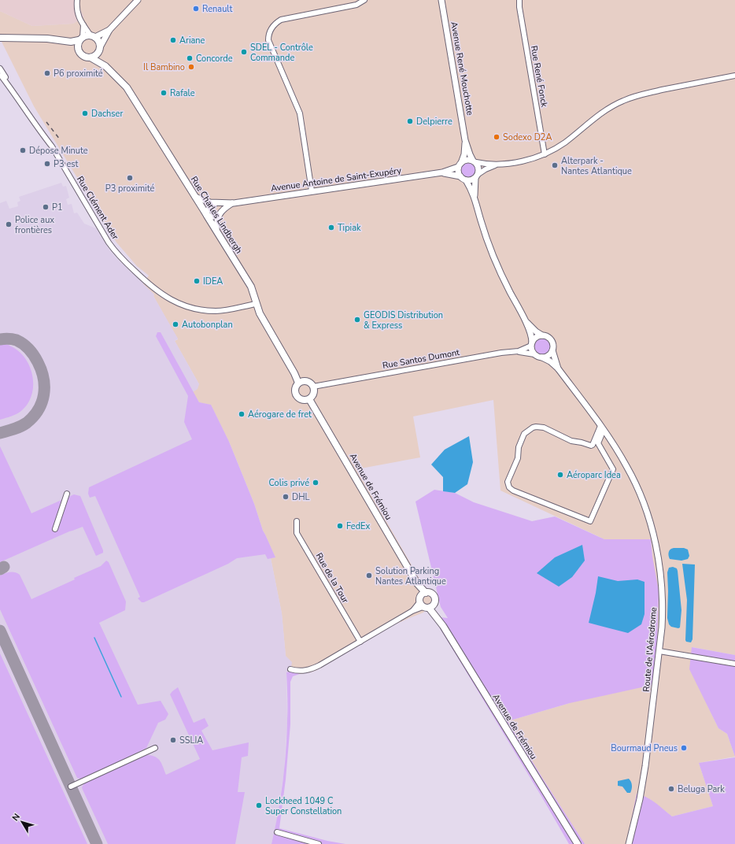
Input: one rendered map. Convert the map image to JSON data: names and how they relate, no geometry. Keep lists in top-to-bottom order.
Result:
{
  "streets": {
    "main road": ["Rue Charles Lindbergh", "Avenue de Frémiou"],
    "street": [
      "Avenue René Mouchotte",
      "Rue René Fonck",
      "Avenue Antoine de Saint-Exupéry",
      "Rue Clément Ader",
      "Rue Santos Dumont",
      "Rue de la Tour",
      "Route de l'Aérodrome"
    ]
  },
  "crossings": [
    ["Avenue René Mouchotte", "Avenue Antoine de Saint-Exupéry"],
    ["Avenue Antoine de Saint-Exupéry", "Rue Charles Lindbergh"],
    ["Rue Clément Ader", "Rue Charles Lindbergh"],
    ["Rue Charles Lindbergh", "Rue Santos Dumont"],
    ["Rue Charles Lindbergh", "Avenue de Frémiou"],
    ["Rue Santos Dumont", "Avenue de Frémiou"],
    ["Rue Santos Dumont", "Route de l'Aérodrome"]
  ],
  "places": [
    "Renault",
    "Ariane",
    "SDEL - Contrôle Commande",
    "Concorde",
    "Il Bambino",
    "P6 proximité",
    "Rafale",
    "Dachser",
    "Delpierre",
    "Sodexo D2A",
    "Dépose Minute",
    "P3 est",
    "Alterpark - Nantes Atlantique",
    "P3 proximité",
    "P1",
    "Police aux frontières",
    "Tipiak",
    "IDEA",
    "GEODIS Distribution & Express",
    "Autobonplan",
    "Aérogare de fret",
    "Aéroparc Idea",
    "Colis privé",
    "DHL",
    "FedEx",
    "Solution Parking Nantes Atlantique",
    "SSLIA",
    "Bourmaud Pneus",
    "Beluga Park",
    "Lockheed 1049 C Super Constellation"
  ],
  "north": "top left"
}
